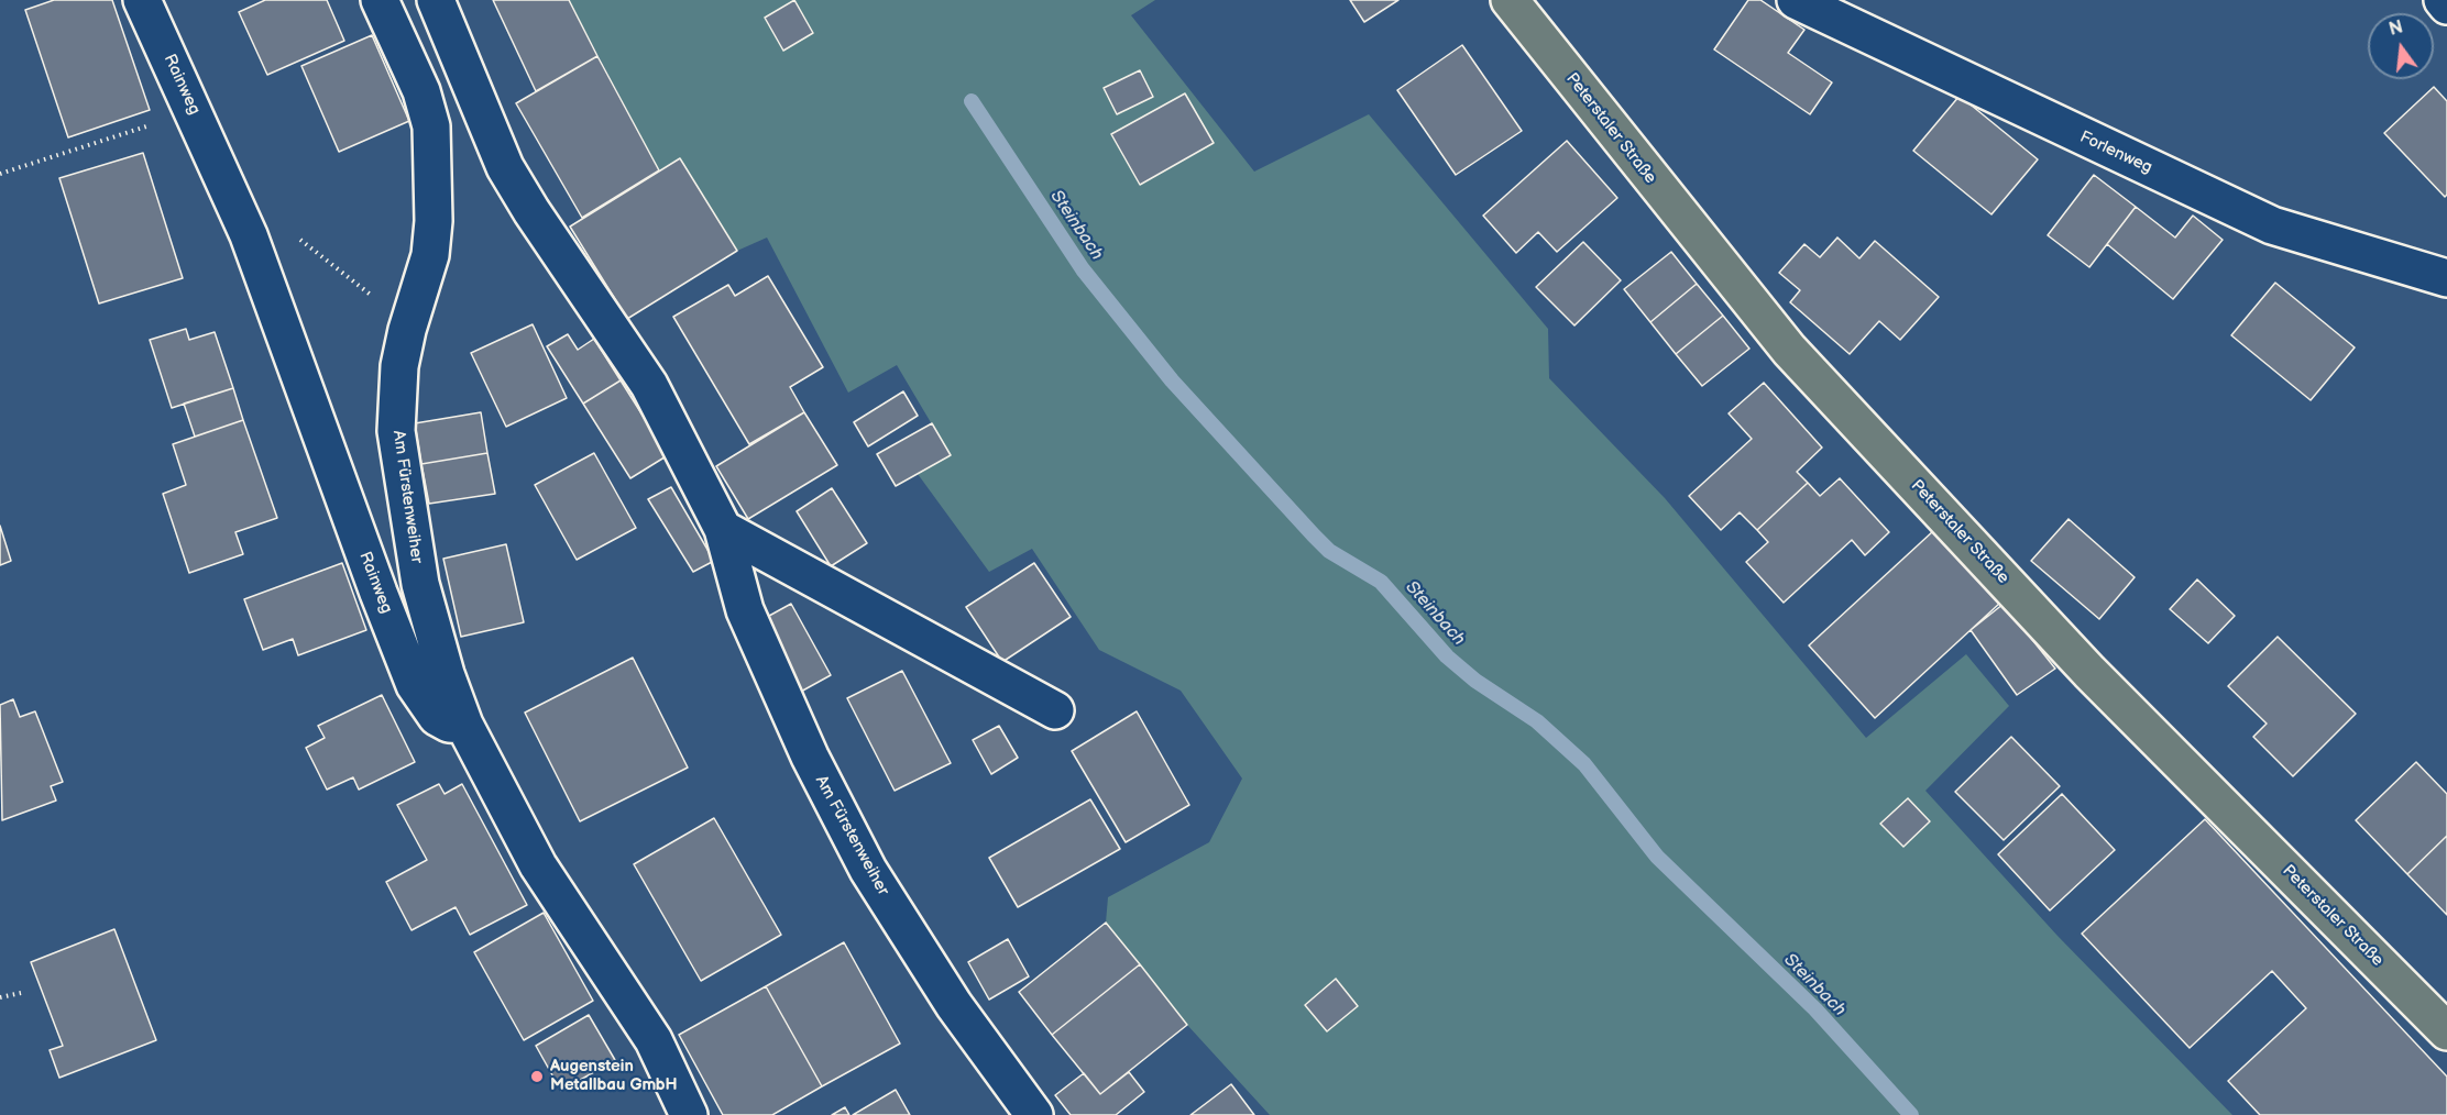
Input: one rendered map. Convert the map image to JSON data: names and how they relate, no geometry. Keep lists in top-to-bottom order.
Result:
{
  "streets": {
    "main road": ["Peterstaler Straße"],
    "street": ["Rainweg", "Forlenweg", "Am Fürstenweiher"]
  },
  "crossings": [
    ["Rainweg", "Am Fürstenweiher"]
  ],
  "water": ["Steinbach"],
  "places": ["Augenstein Metallbau GmbH"],
  "north": "top"
}
